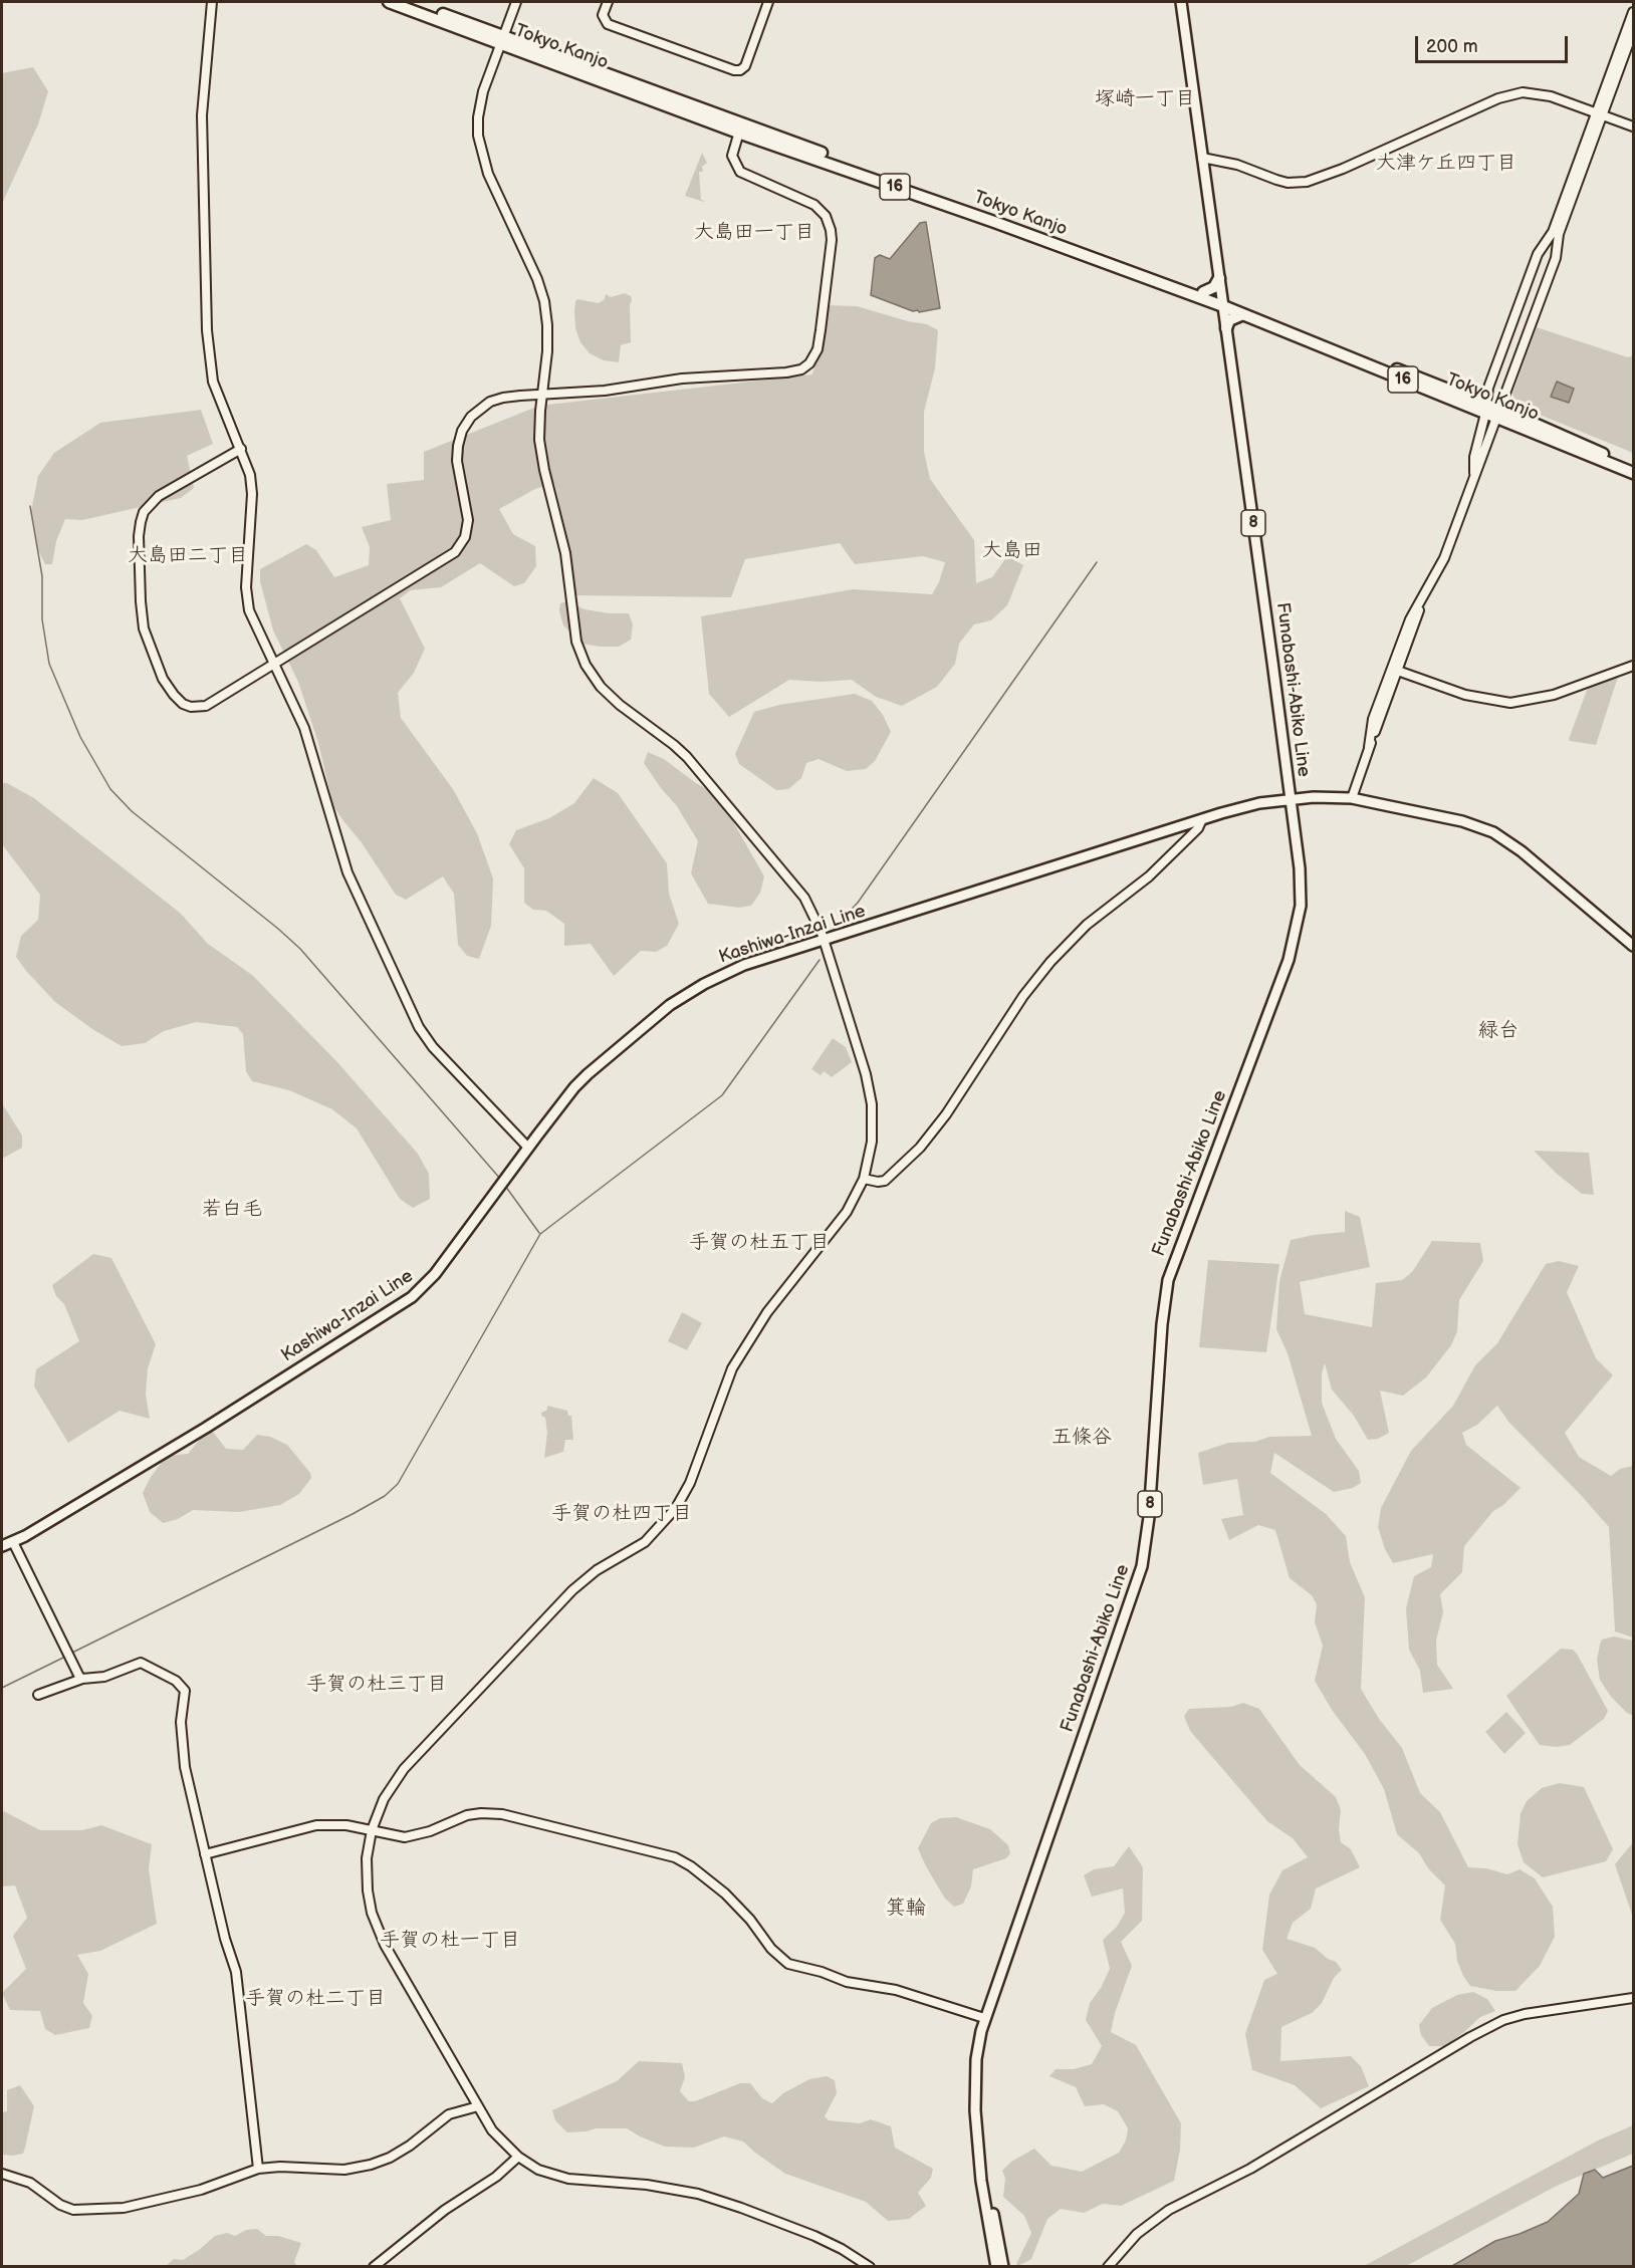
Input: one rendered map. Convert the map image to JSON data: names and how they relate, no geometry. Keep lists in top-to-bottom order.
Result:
{
  "streets": {
    "highway": ["Tokyo Kanjo", "16"],
    "main road": ["8", "Funabashi-Abiko Line", "Kashiwa-Inzai Line"]
  },
  "crossings": [
    ["Tokyo Kanjo", "Funabashi-Abiko Line"],
    ["8", "Funabashi-Abiko Line"],
    ["Funabashi-Abiko Line", "Kashiwa-Inzai Line"]
  ],
  "districts": [
    "塚崎一丁目",
    "大津ケ丘四丁目",
    "大島田一丁目",
    "大島田",
    "大島田二丁目",
    "緑台",
    "若白毛",
    "手賀の杜五丁目",
    "五條谷",
    "手賀の杜四丁目",
    "手賀の杜三丁目",
    "箕輪",
    "手賀の杜一丁目",
    "手賀の杜二丁目"
  ],
  "scale_bar": "200 m"
}
